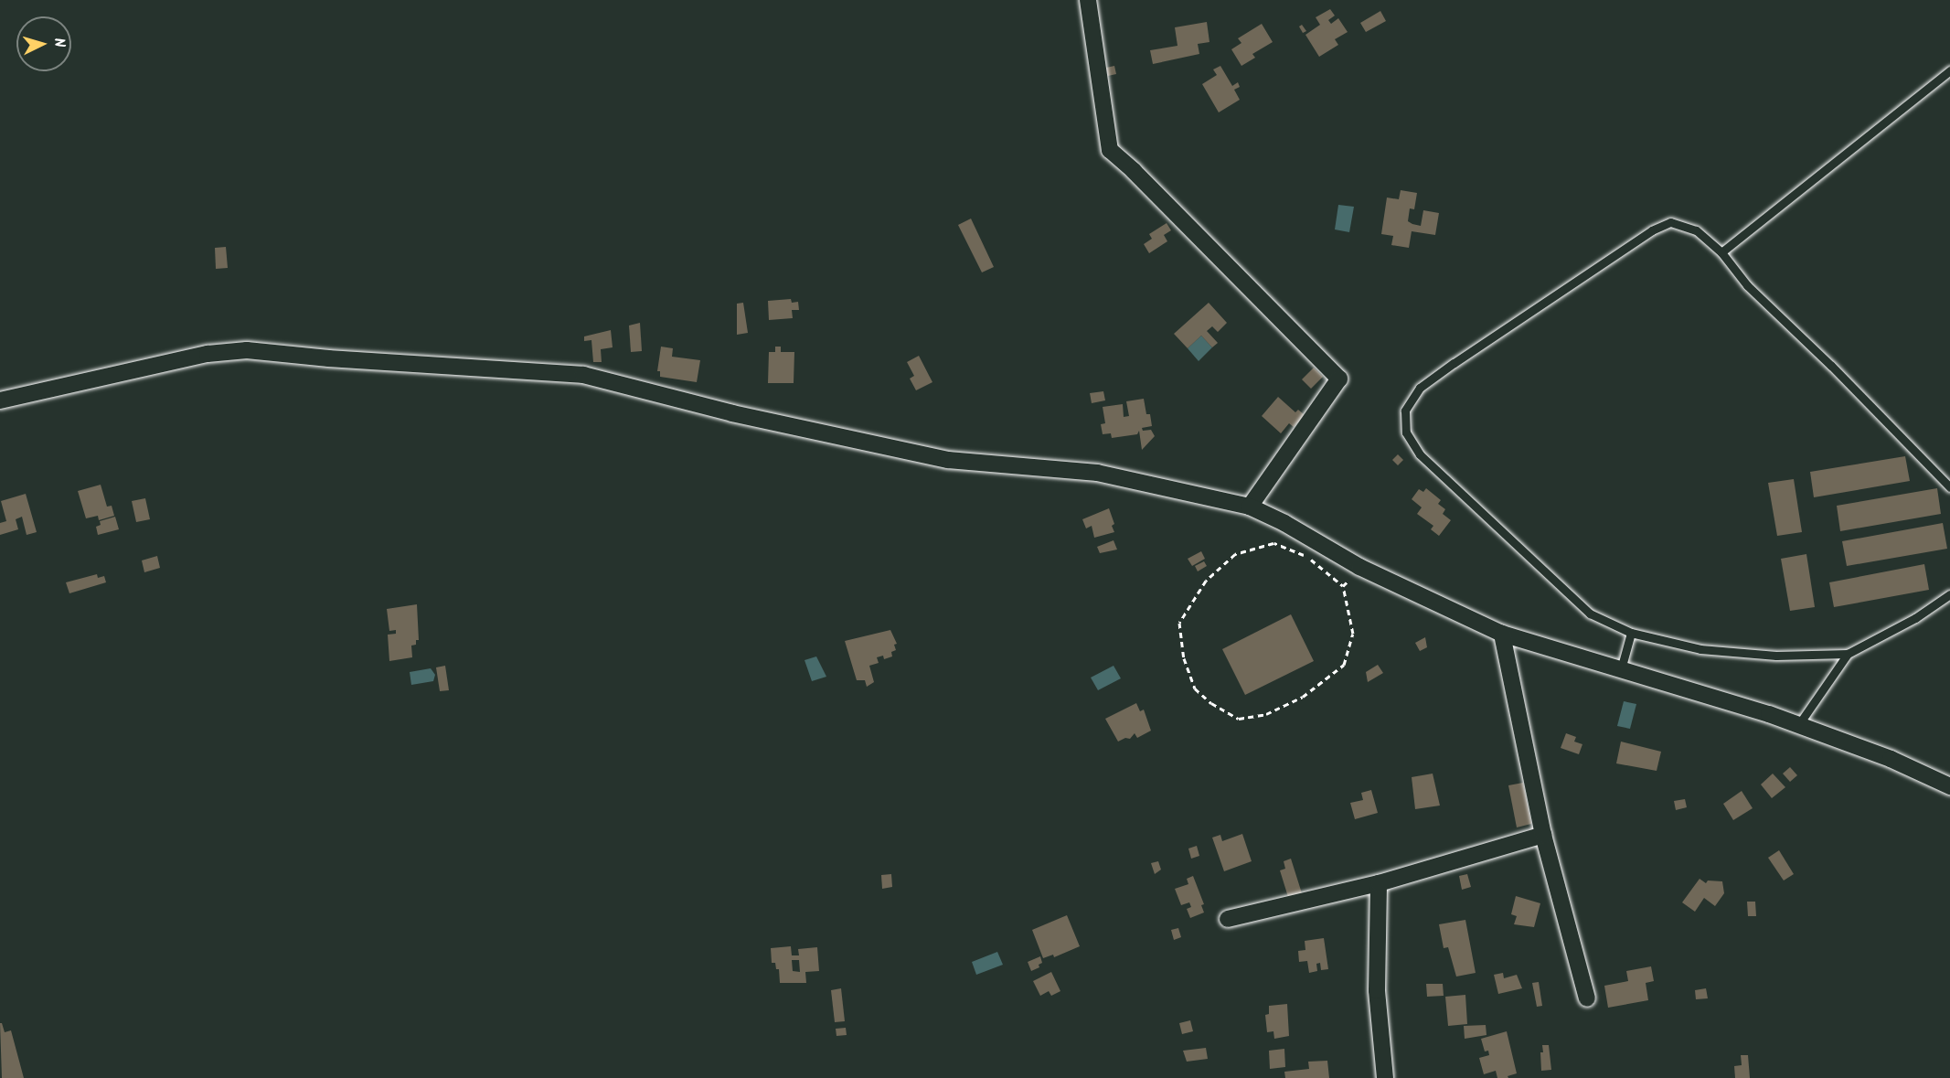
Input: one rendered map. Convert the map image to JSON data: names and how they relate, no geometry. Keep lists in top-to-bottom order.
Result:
{
  "north": "right"
}
